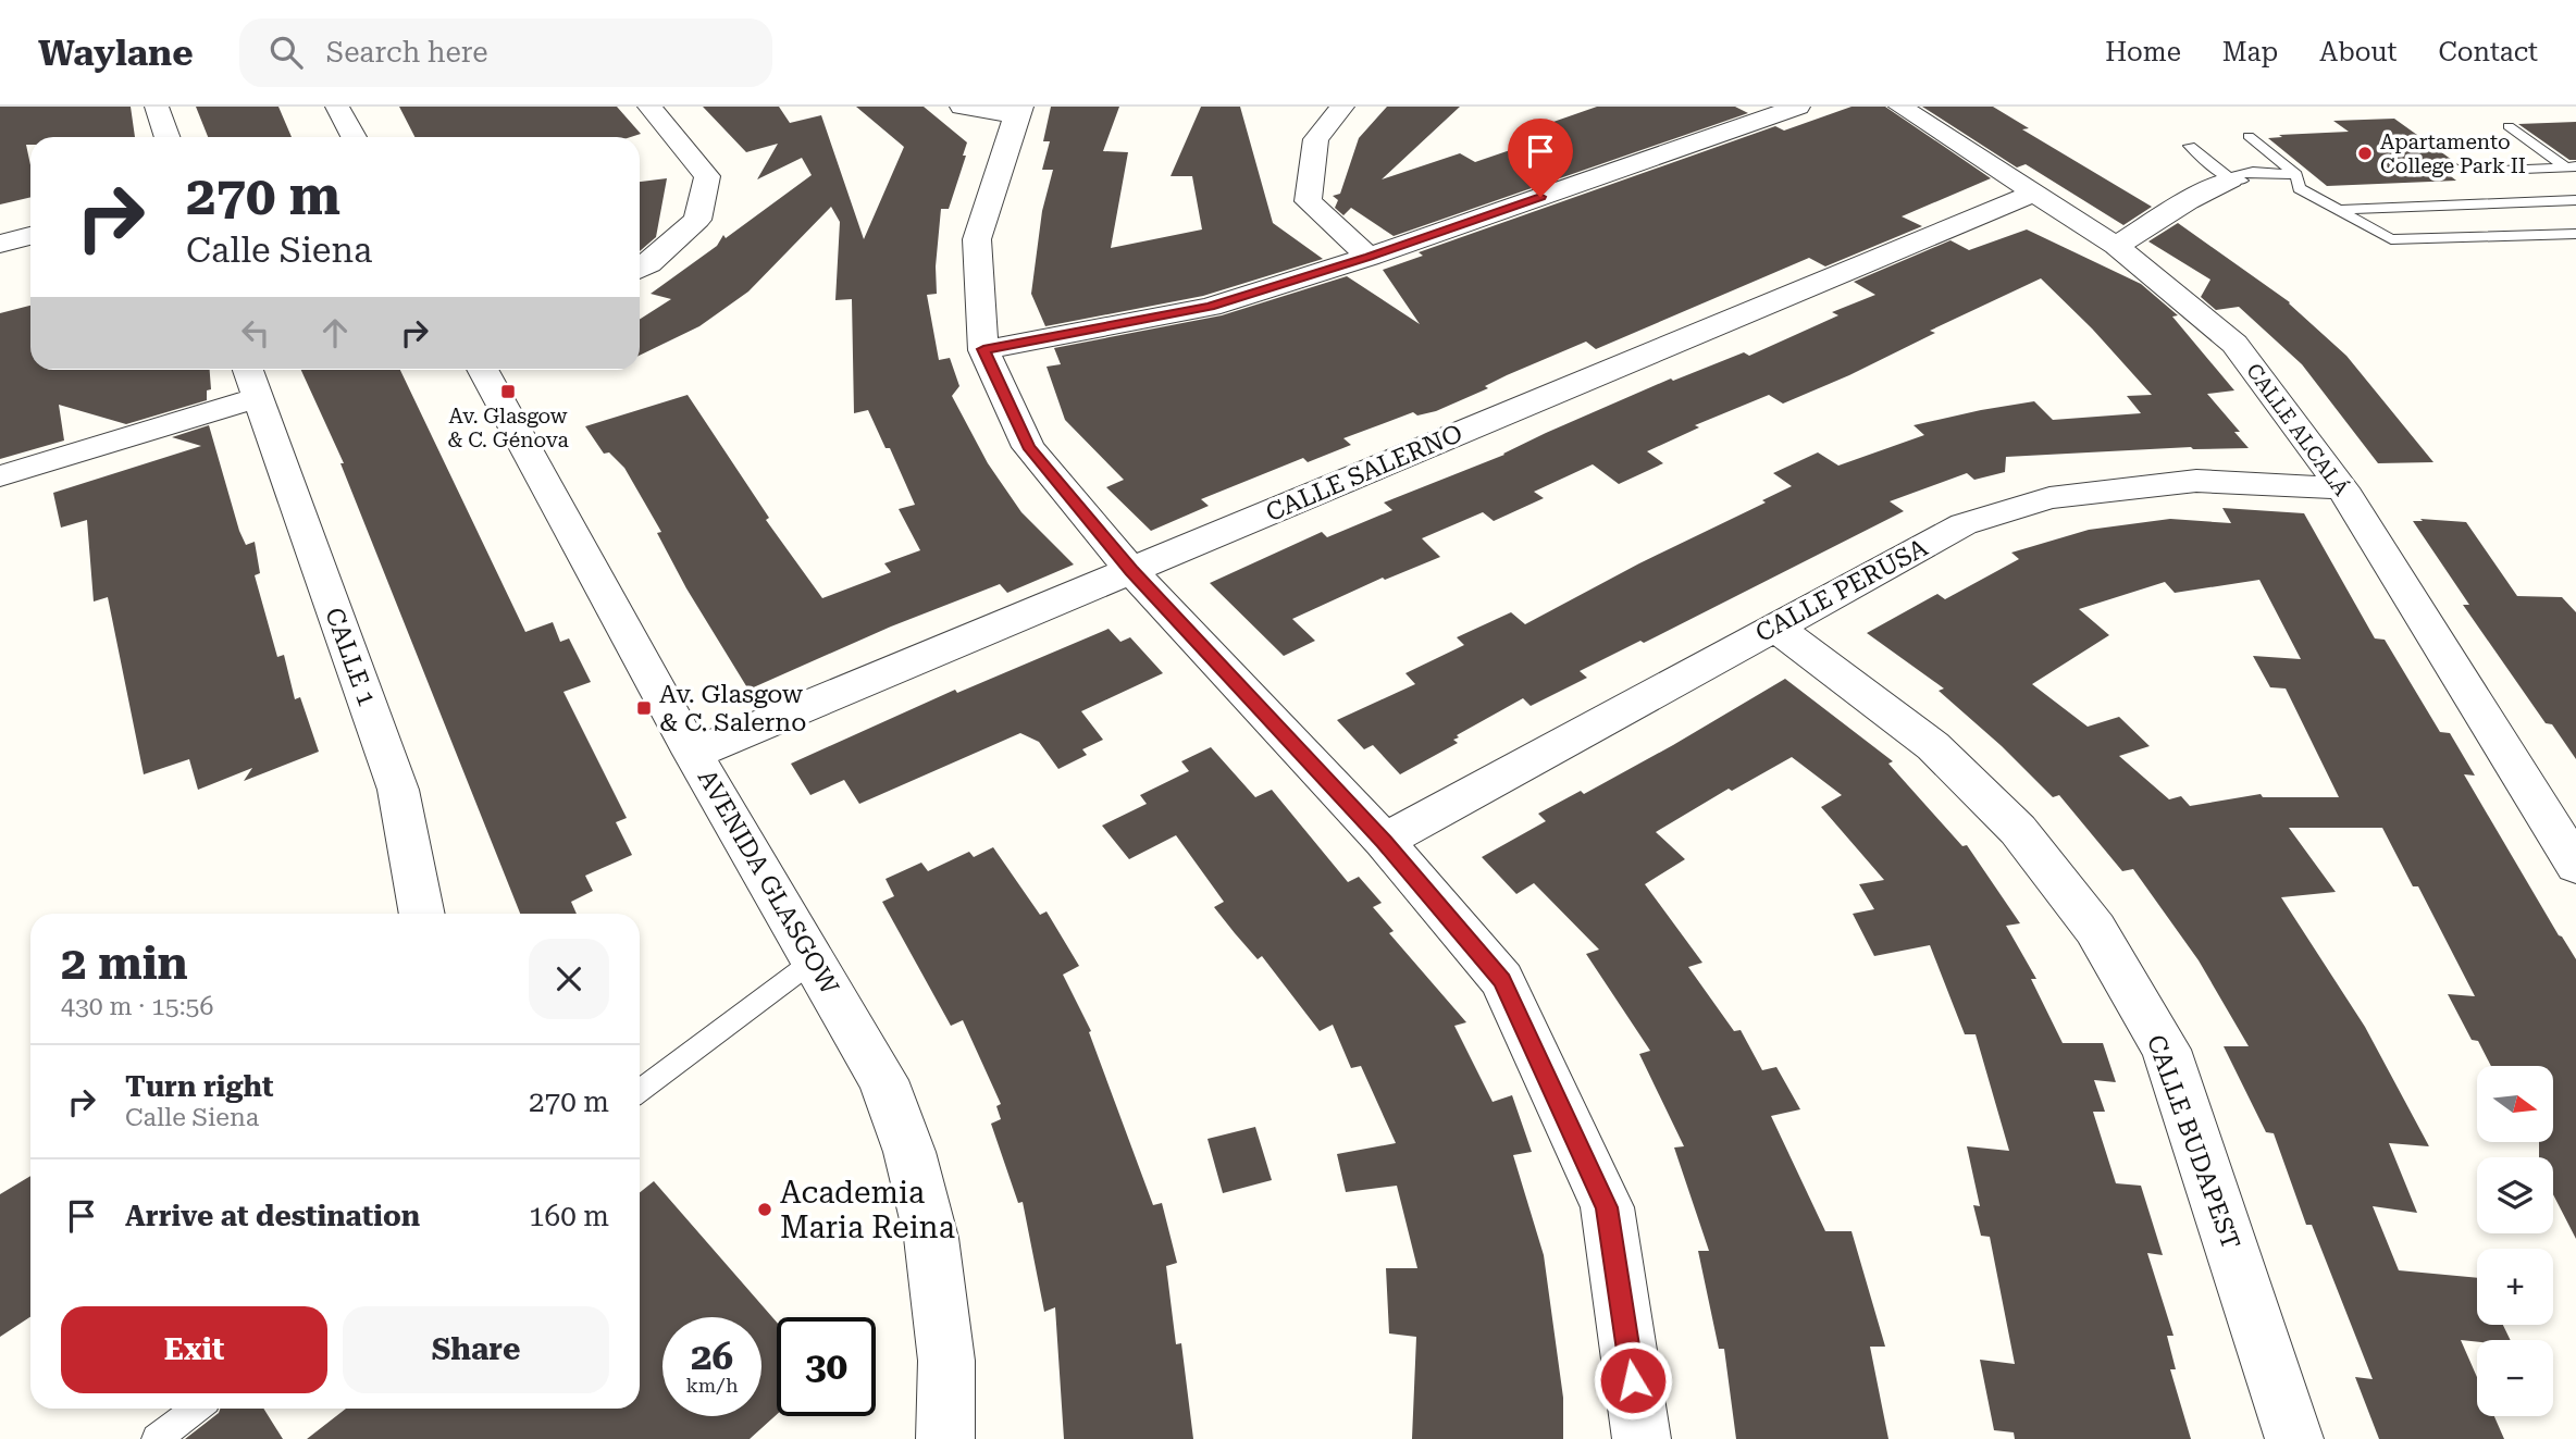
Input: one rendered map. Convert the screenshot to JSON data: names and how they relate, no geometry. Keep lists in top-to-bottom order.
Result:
{
  "streets": {
    "street": [
      "CALLE ALCALÁ",
      "CALLE SALERNO",
      "CALLE PERUSA",
      "CALLE 1",
      "AVENIDA GLASGOW",
      "CALLE BUDAPEST"
    ]
  },
  "crossings": [
    ["CALLE ALCALÁ", "CALLE SALERNO"],
    ["CALLE ALCALÁ", "CALLE PERUSA"],
    ["CALLE SALERNO", "AVENIDA GLASGOW"],
    ["CALLE PERUSA", "CALLE BUDAPEST"]
  ],
  "places": {
    "other": ["Apartamento College Park II", "Academia Maria Reina"],
    "transit": ["Av. Glasgow & C. Génova", "Av. Glasgow & C. Salerno"]
  },
  "north": "right",
  "page": {
    "header": "Waylane",
    "search": "Search here",
    "nav": [
      "Home",
      "Map",
      "About",
      "Contact"
    ],
    "turn": ["270 m", "Calle Siena"],
    "heading": ["2 min", "430 m · 15:56"],
    "list": [
      {
        "name": "Turn right",
        "note": "Calle Siena",
        "value": "270 m"
      },
      {
        "name": "Arrive at destination",
        "value": "160 m"
      }
    ],
    "map_buttons": ["+", "−"],
    "buttons": ["Exit", "Share"],
    "speed": "26 km/h",
    "limit": "30"
  }
}
